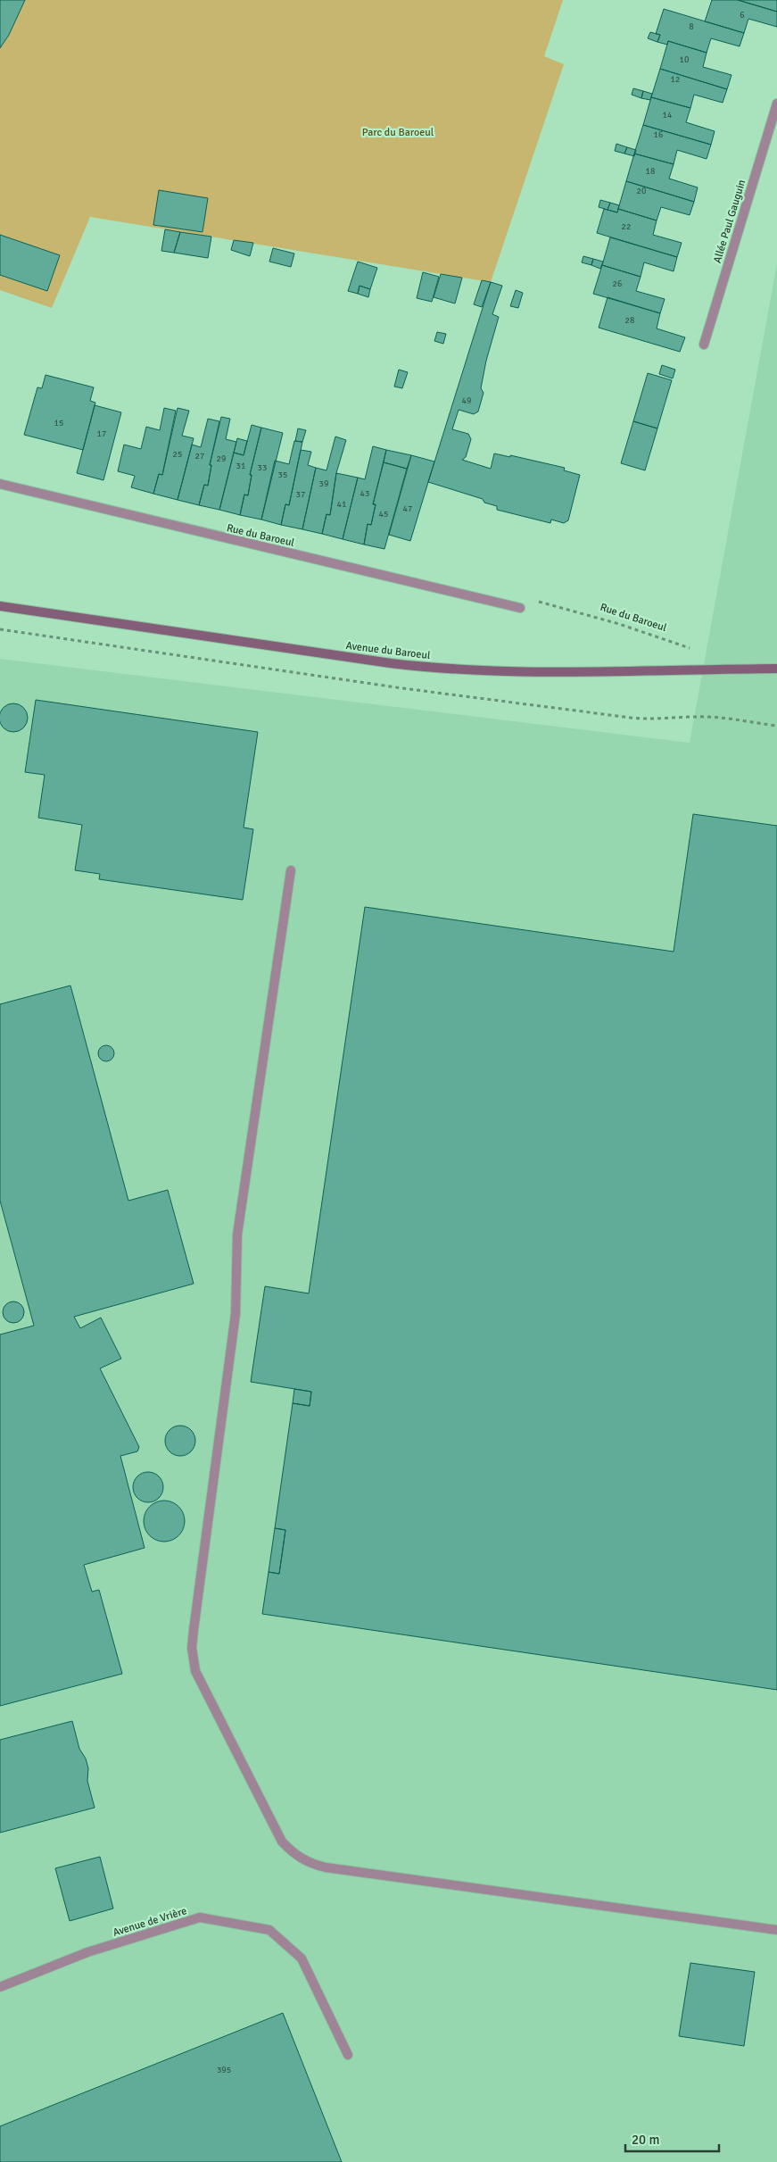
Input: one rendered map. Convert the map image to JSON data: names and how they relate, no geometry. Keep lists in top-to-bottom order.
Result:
{
  "streets": {
    "main road": ["Avenue du Baroeul"],
    "street": ["Allée Paul Gauguin", "Rue du Baroeul", "Avenue de Vrière"]
  },
  "parks": ["Parc du Baroeul"],
  "house_numbers": [
    "6",
    "8",
    "10",
    "12",
    "14",
    "16",
    "18",
    "20",
    "22",
    "26",
    "28",
    "49",
    "15",
    "17",
    "25",
    "27",
    "29",
    "31",
    "33",
    "35",
    "39",
    "43",
    "37",
    "41",
    "47",
    "45",
    "395"
  ],
  "scale_bar": "20 m"
}
